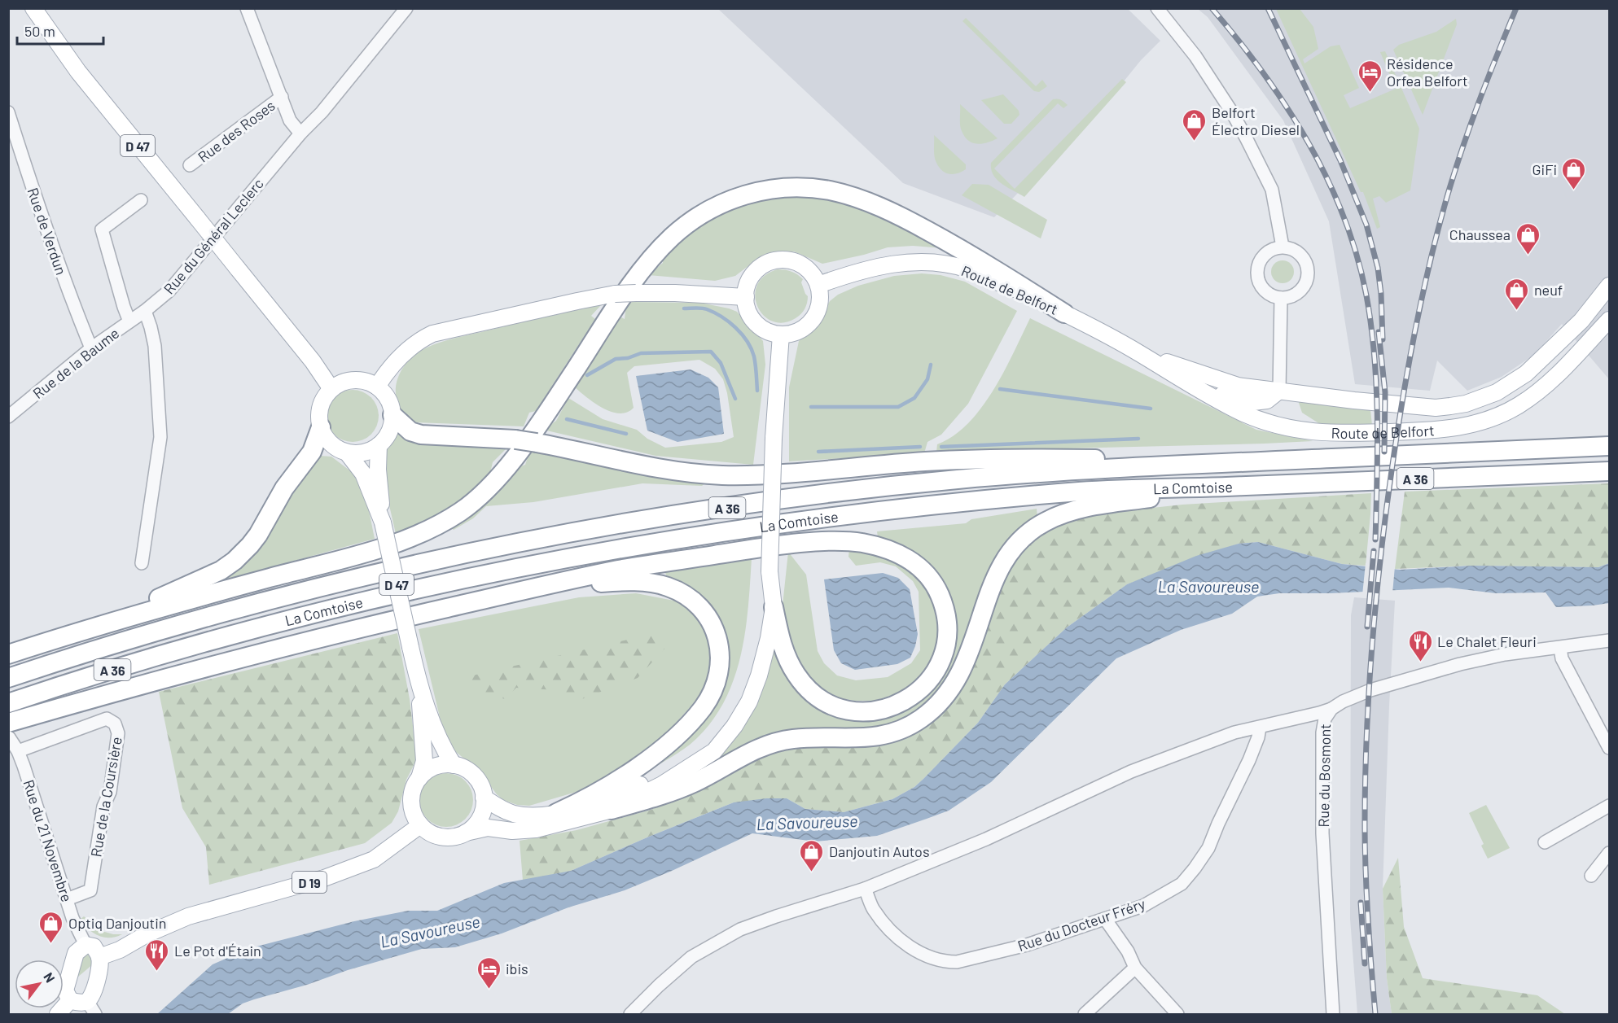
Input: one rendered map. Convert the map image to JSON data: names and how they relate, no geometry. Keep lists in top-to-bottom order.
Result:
{
  "streets": {
    "highway": ["A 36", "La Comtoise"],
    "main road": ["D 47", "Route de Belfort", "D 19"],
    "street": [
      "Rue des Roses",
      "Rue de Verdun",
      "Rue du Général Leclerc",
      "Rue de la Baume",
      "Rue du Bosmont",
      "Rue de la Coursière",
      "Rue du 21 Novembre",
      "Rue du Docteur Fréry"
    ]
  },
  "crossings": [
    ["D 47", "D 19"],
    ["Rue de Verdun", "Rue de la Baume"],
    ["Rue du Général Leclerc", "Rue de la Baume"],
    ["Rue de la Coursière", "Rue du 21 Novembre"]
  ],
  "water": ["La Savoureuse"],
  "places": {
    "hotel": ["Résidence Orfea Belfort", "ibis"],
    "shop": [
      "Belfort Électro Diesel",
      "GiFi",
      "Chaussea",
      "neuf",
      "Danjoutin Autos",
      "Optiq Danjoutin"
    ],
    "restaurant": ["Le Chalet Fleuri", "Le Pot d'Étain"]
  },
  "scale_bar": "50 m",
  "north": "top right"
}
